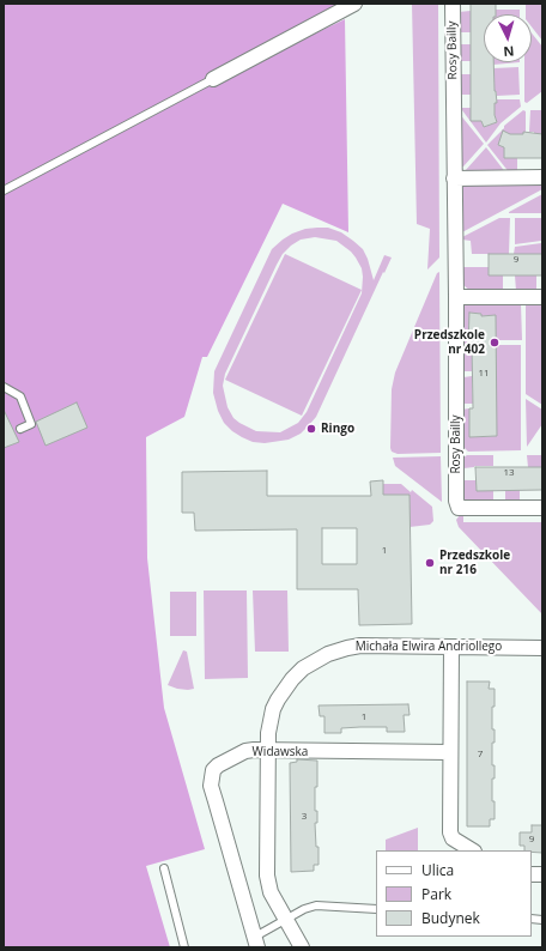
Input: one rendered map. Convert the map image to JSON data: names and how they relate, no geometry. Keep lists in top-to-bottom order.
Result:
{
  "streets": {
    "street": ["Rosy Bailly", "Michała Elwira Andriollego", "Widawska"]
  },
  "crossings": [
    ["Michała Elwira Andriollego", "Widawska"]
  ],
  "places": ["Przedszkole nr 402", "Ringo", "Przedszkole nr 216"],
  "house_numbers": [
    "9",
    "11",
    "13",
    "1",
    "1",
    "7",
    "3",
    "9"
  ],
  "legend": ["Ulica", "Park", "Budynek"],
  "north": "bottom"
}
